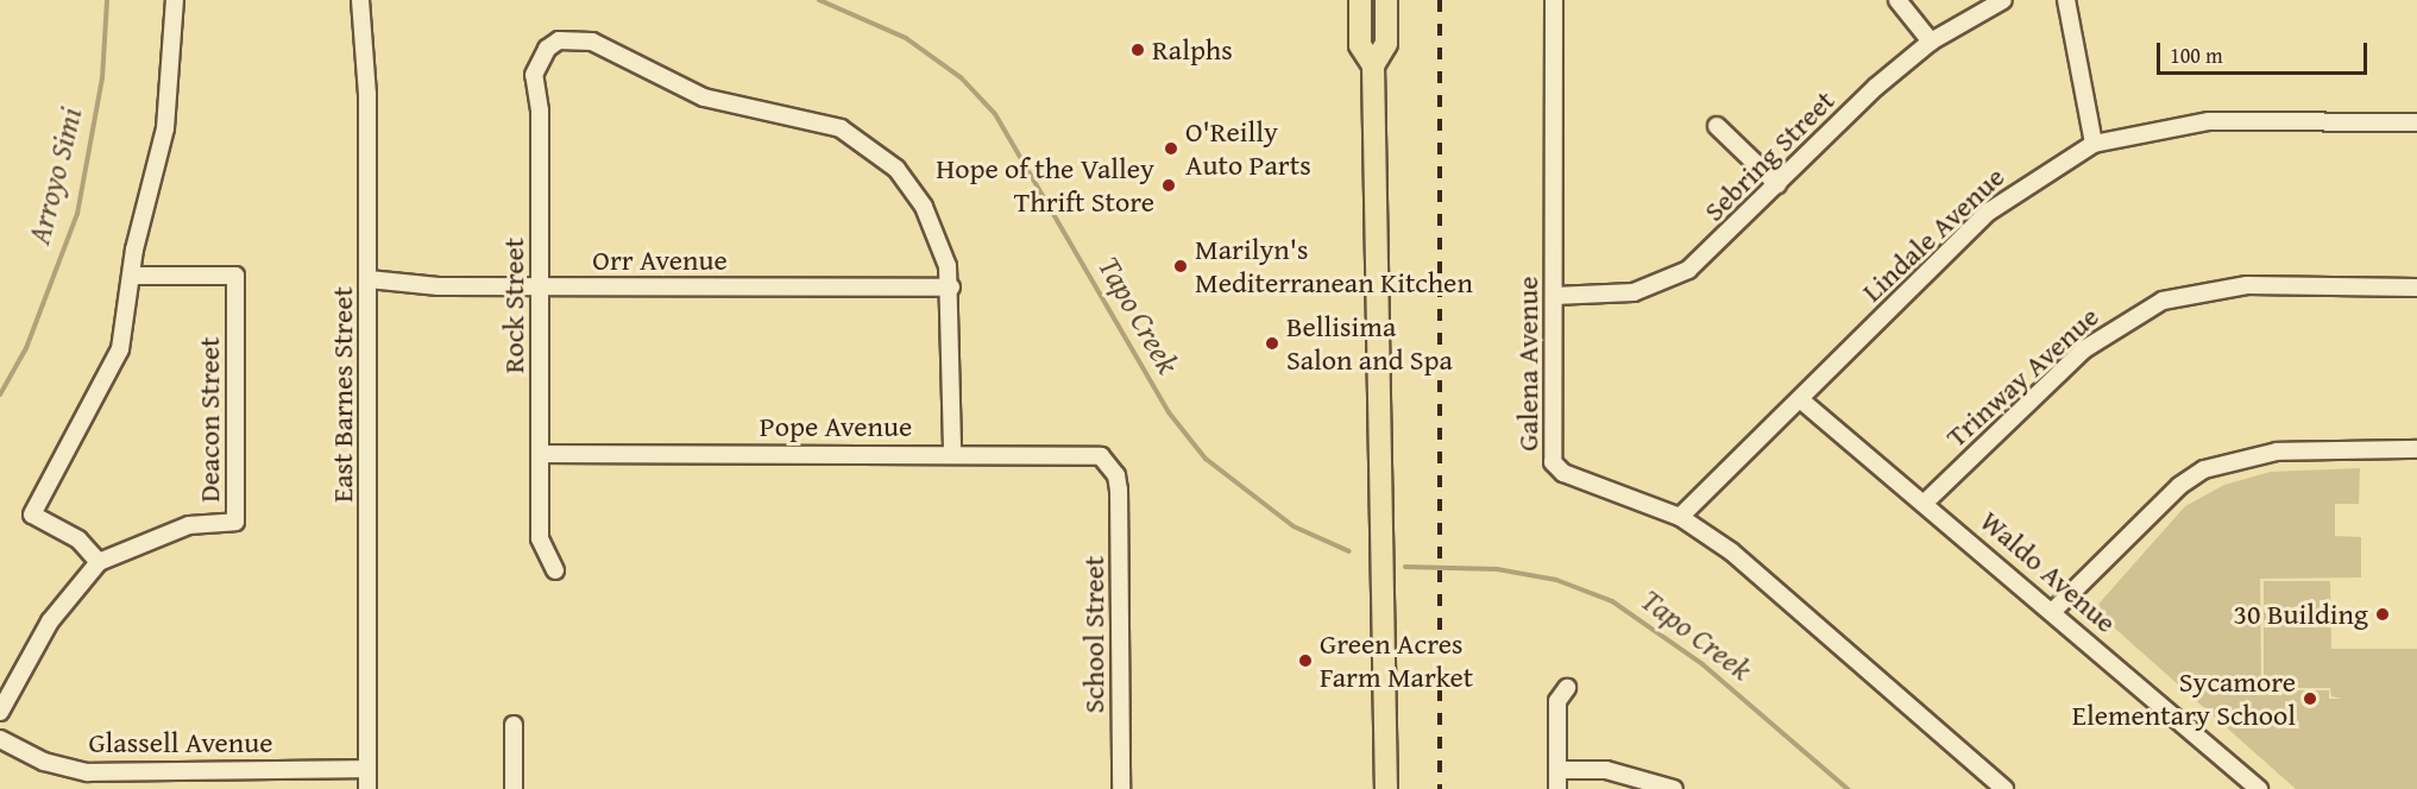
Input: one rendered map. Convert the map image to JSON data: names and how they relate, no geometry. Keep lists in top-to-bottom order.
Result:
{
  "streets": {
    "street": [
      "Sebring Street",
      "Lindale Avenue",
      "Orr Avenue",
      "Rock Street",
      "Galena Avenue",
      "Trinway Avenue",
      "East Barnes Street",
      "Deacon Street",
      "Pope Avenue",
      "Waldo Avenue",
      "School Street",
      "Glassell Avenue"
    ]
  },
  "crossings": [
    ["Sebring Street", "Galena Avenue"],
    ["Lindale Avenue", "Galena Avenue"],
    ["Lindale Avenue", "Waldo Avenue"],
    ["Orr Avenue", "Rock Street"],
    ["Orr Avenue", "East Barnes Street"],
    ["Rock Street", "Pope Avenue"],
    ["Trinway Avenue", "Waldo Avenue"],
    ["East Barnes Street", "Glassell Avenue"],
    ["Pope Avenue", "School Street"]
  ],
  "water": ["Arroyo Simi", "Tapo Creek"],
  "places": [
    "Ralphs",
    "O'Reilly Auto Parts",
    "Hope of the Valley Thrift Store",
    "Marilyn's Mediterranean Kitchen",
    "Bellisima Salon and Spa",
    "30 Building",
    "Green Acres Farm Market",
    "Sycamore Elementary School"
  ],
  "scale_bar": "100 m"
}
